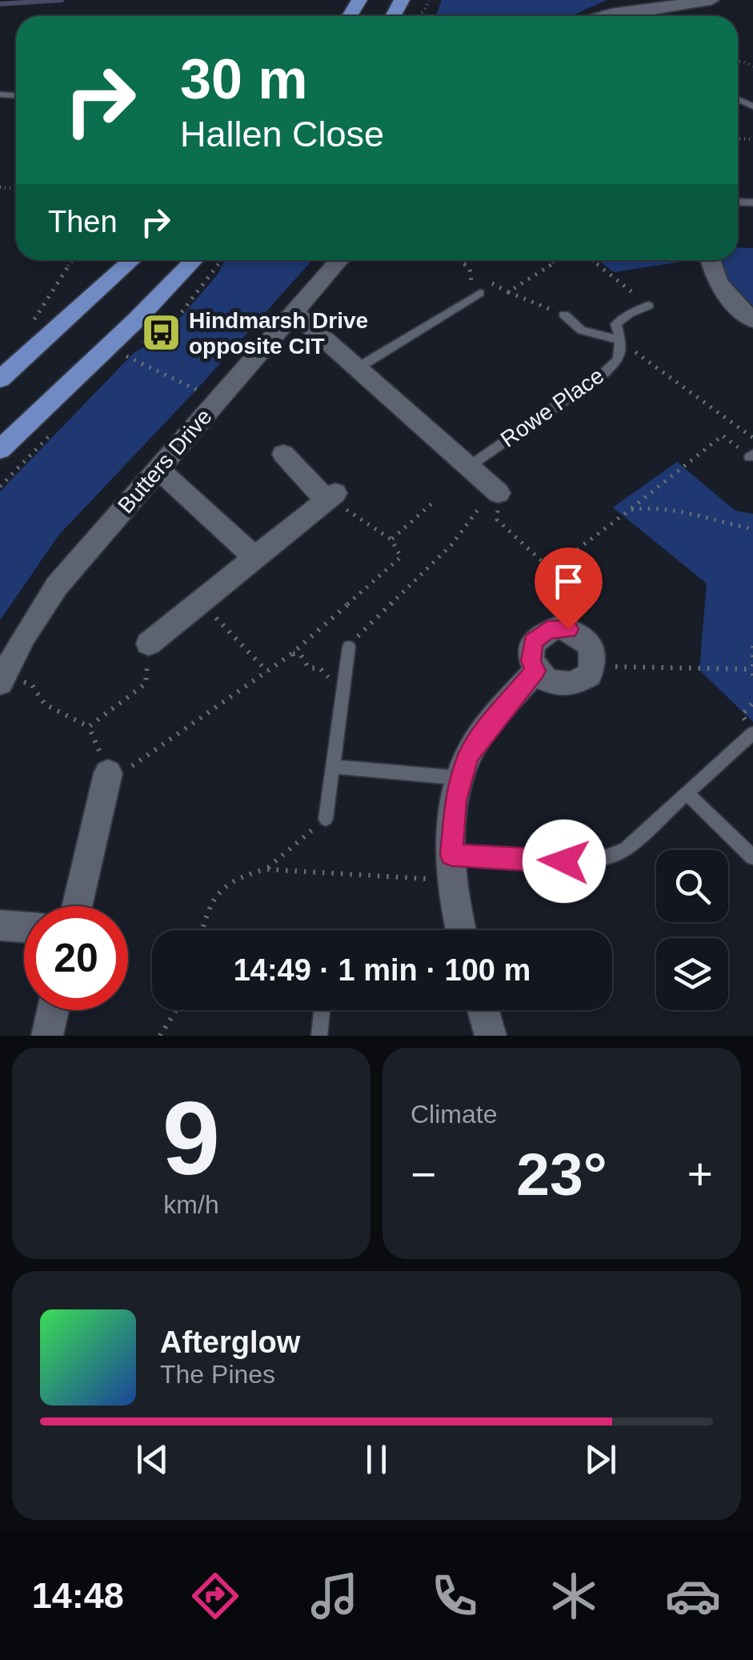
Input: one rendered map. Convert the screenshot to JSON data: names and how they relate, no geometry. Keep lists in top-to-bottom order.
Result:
{
  "streets": {
    "street": ["Butters Drive"],
    "lane": ["Rowe Place"]
  },
  "places": {
    "bus stop": ["Hindmarsh Drive opposite CIT"]
  },
  "page": {
    "turn": ["30 m", "Hallen Close"],
    "then": "Then",
    "limit": "20",
    "trip": "14:49 · 1 min · 100 m",
    "tile": [
      ["9", "km/h"],
      "Climate"
    ],
    "heat": ["−", "23°", "+"],
    "song": ["Afterglow", "The Pines"],
    "tabs": "14:48"
  }
}
